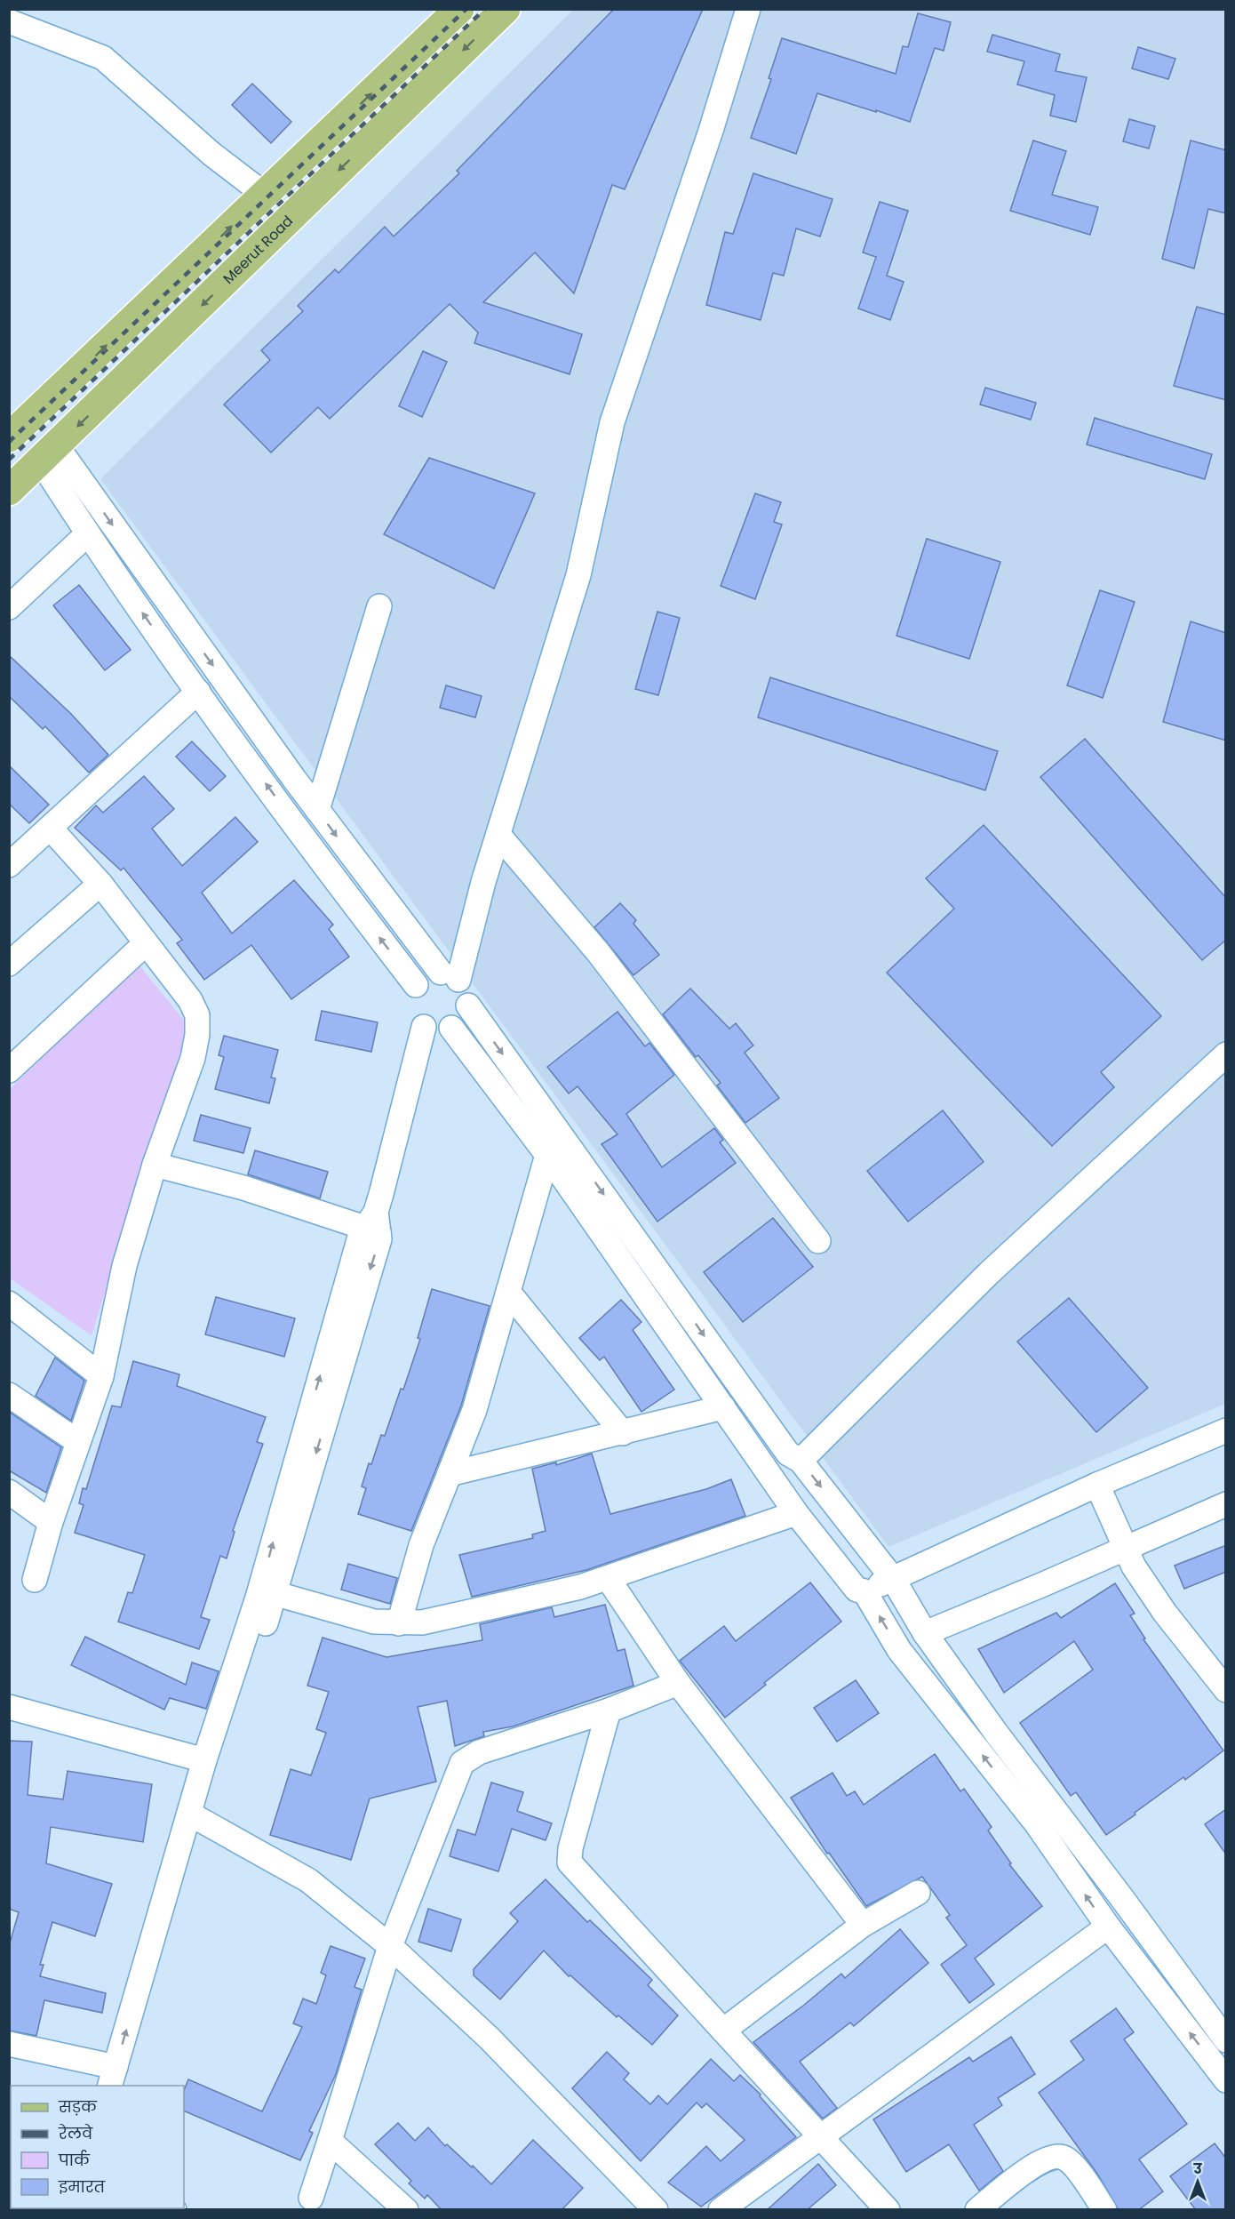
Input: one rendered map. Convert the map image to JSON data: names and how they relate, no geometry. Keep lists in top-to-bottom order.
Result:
{
  "streets": {
    "main road": ["Meerut Road"]
  },
  "legend": [
    "सड़क",
    "रेलवे",
    "पार्क",
    "इमारत"
  ],
  "north": "top"
}
